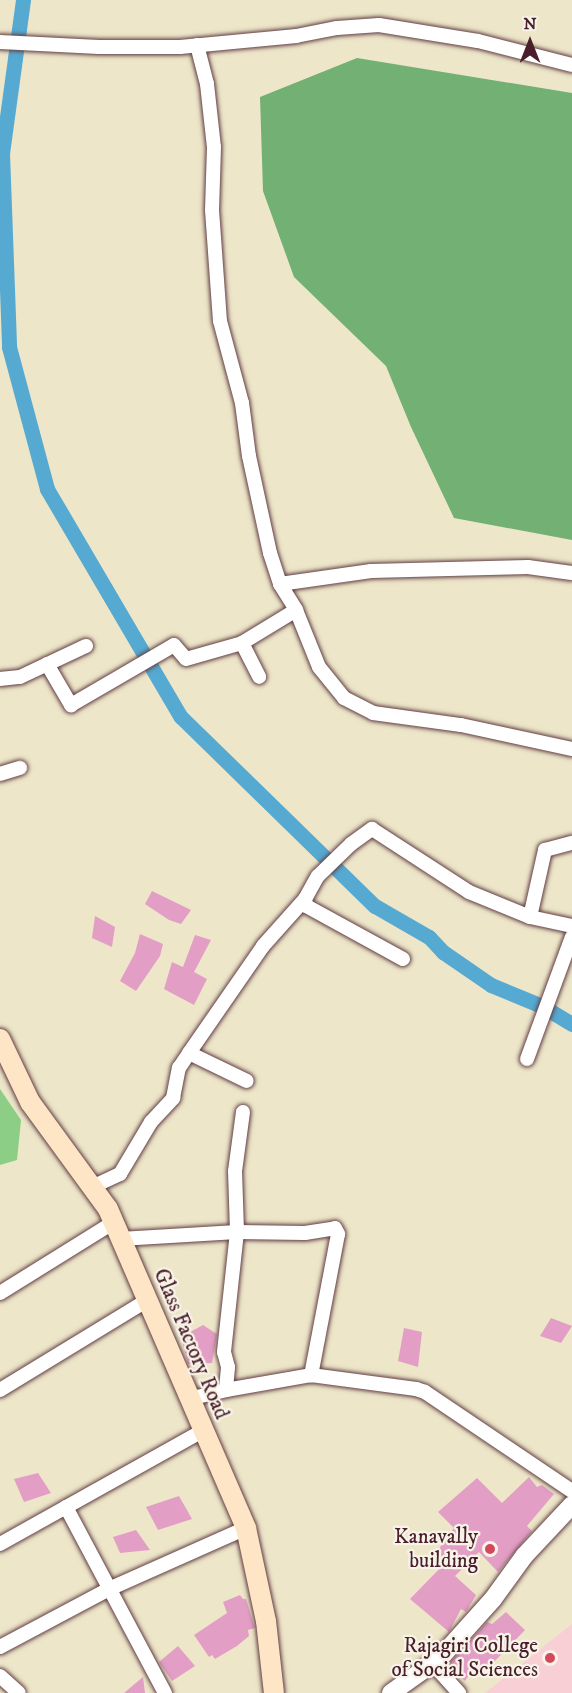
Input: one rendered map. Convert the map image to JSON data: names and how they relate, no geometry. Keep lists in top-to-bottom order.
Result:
{
  "streets": {
    "main road": ["Glass Factory Road"]
  },
  "places": ["Kanavally building", "Rajagiri College of Social Sciences"],
  "north": "top"
}
